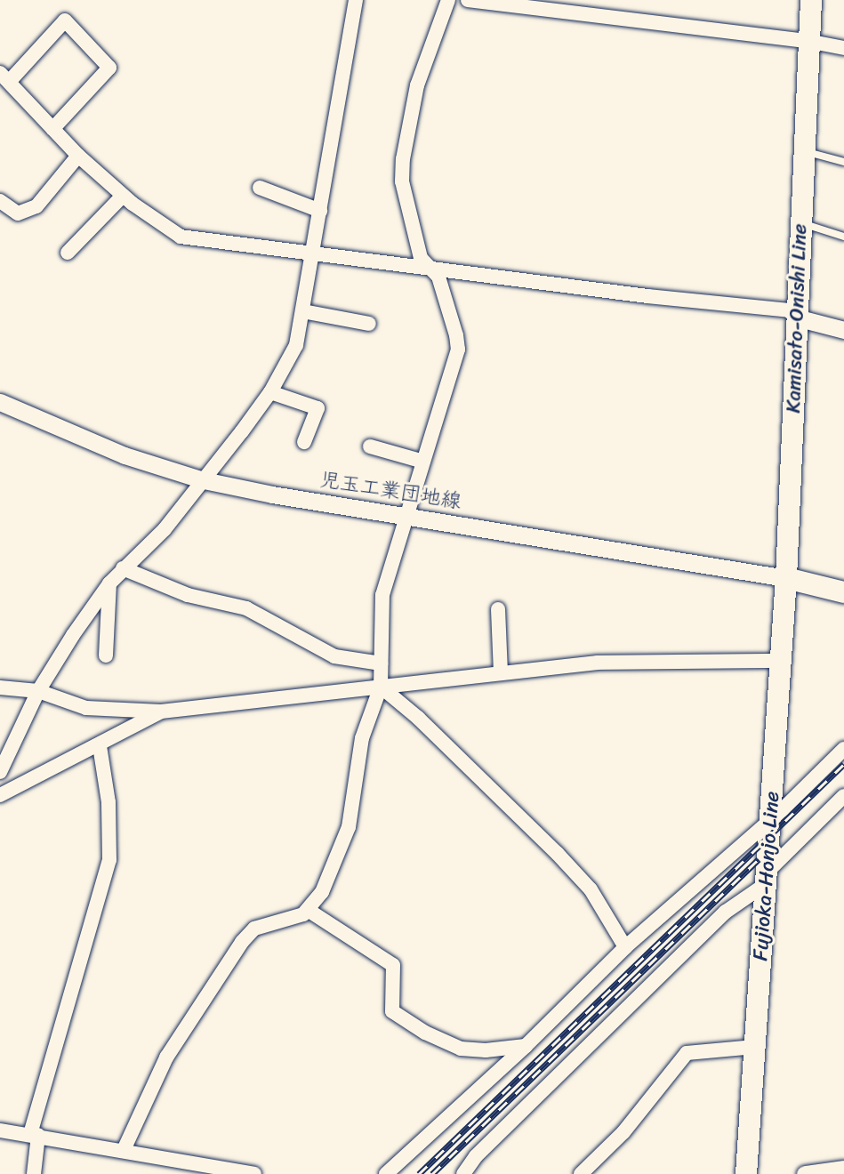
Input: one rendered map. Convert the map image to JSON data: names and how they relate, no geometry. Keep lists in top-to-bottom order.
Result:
{
  "streets": {
    "main road": ["Kamisato-Onishi Line", "Fujioka-Honjo Line"],
    "street": ["児玉工業団地線"]
  },
  "crossings": [
    ["Kamisato-Onishi Line", "児玉工業団地線"],
    ["Kamisato-Onishi Line", "Fujioka-Honjo Line"],
    ["児玉工業団地線", "Fujioka-Honjo Line"]
  ]
}
